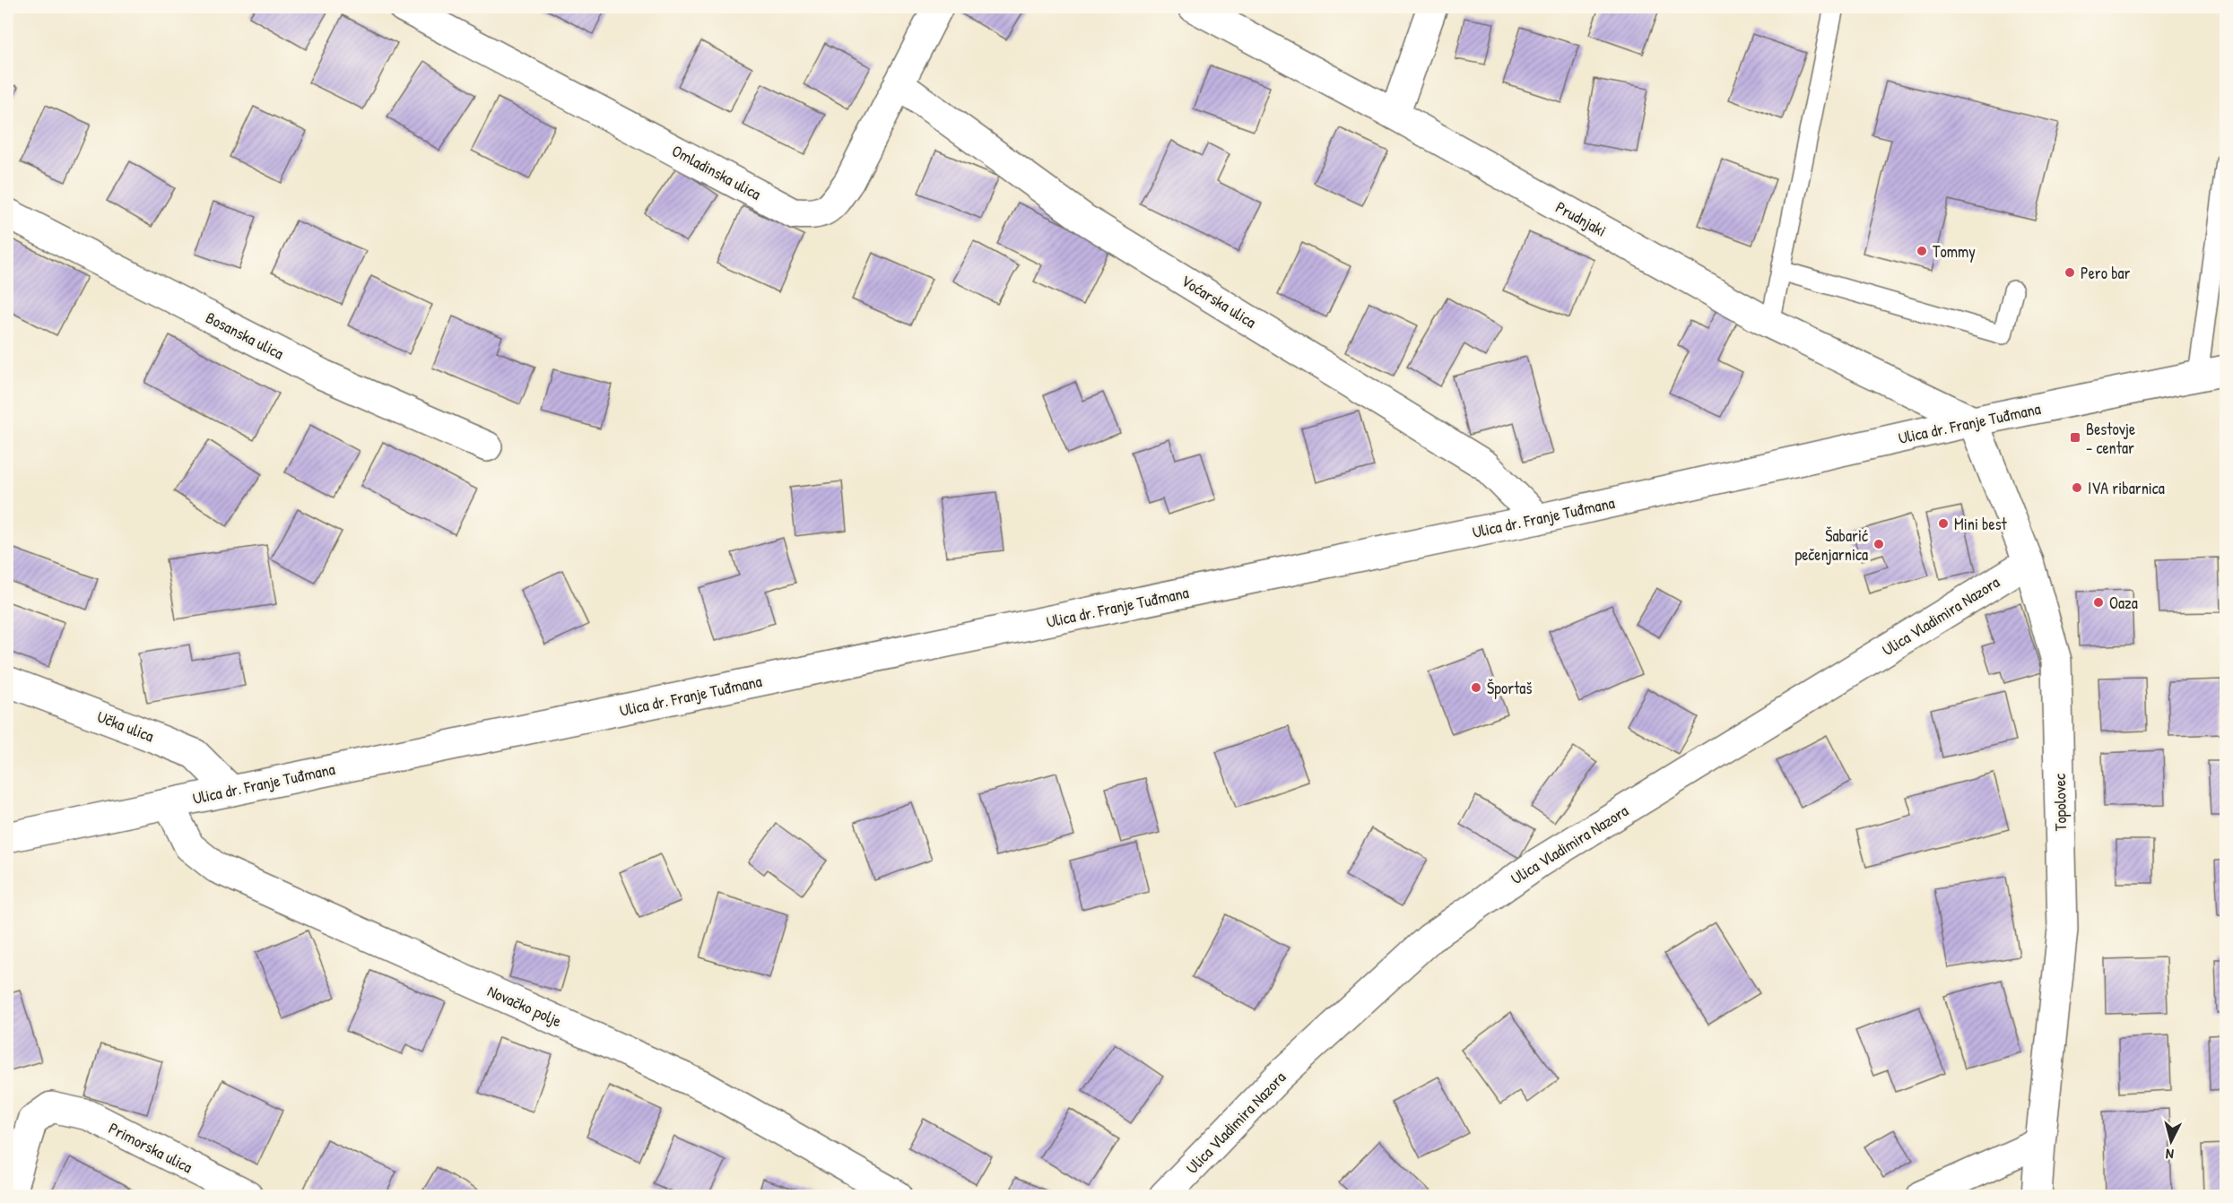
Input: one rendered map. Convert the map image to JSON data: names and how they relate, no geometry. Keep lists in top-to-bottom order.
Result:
{
  "streets": {
    "street": [
      "Omladinska ulica",
      "Prudnjaki",
      "Voćarska ulica",
      "Bosanska ulica",
      "Ulica dr. Franje Tuđmana",
      "Ulica Vladimira Nazora",
      "Učka ulica",
      "Topolovec",
      "Novačko polje",
      "Primorska ulica"
    ]
  },
  "crossings": [
    ["Omladinska ulica", "Voćarska ulica"],
    ["Prudnjaki", "Ulica dr. Franje Tuđmana"],
    ["Prudnjaki", "Topolovec"],
    ["Voćarska ulica", "Ulica dr. Franje Tuđmana"],
    ["Ulica dr. Franje Tuđmana", "Učka ulica"],
    ["Ulica dr. Franje Tuđmana", "Topolovec"],
    ["Ulica dr. Franje Tuđmana", "Novačko polje"],
    ["Ulica Vladimira Nazora", "Topolovec"]
  ],
  "places": {
    "other": [
      "Tommy",
      "Pero bar",
      "IVA ribarnica",
      "Mini best",
      "Šabarić pečenjarnica",
      "Oaza",
      "Športaš"
    ],
    "transit": ["Bestovje - centar"]
  },
  "north": "bottom"
}
